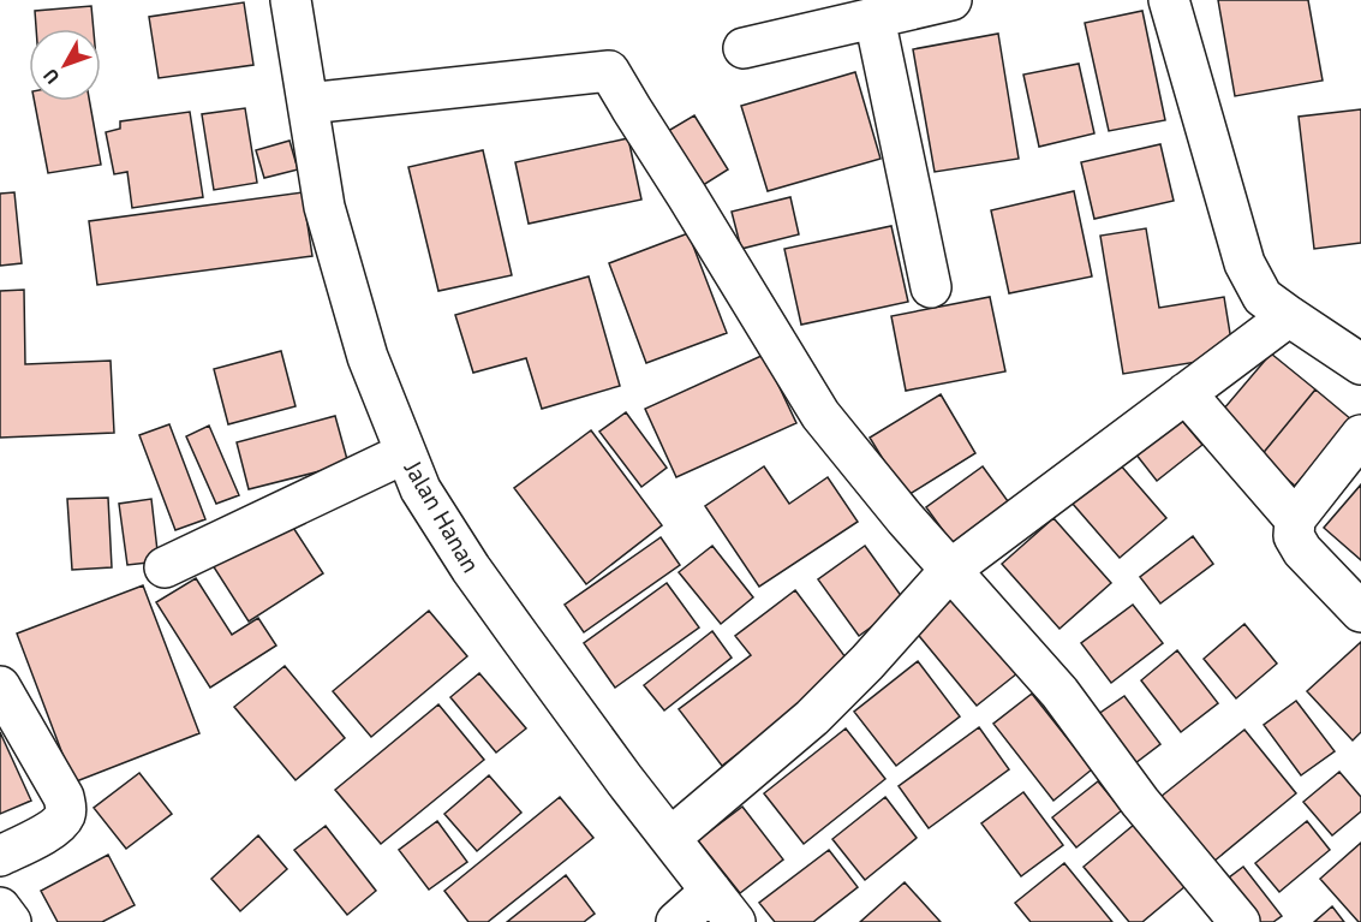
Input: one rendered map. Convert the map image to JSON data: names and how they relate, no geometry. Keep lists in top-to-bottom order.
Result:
{
  "streets": {
    "street": ["Jalan Hanan"]
  },
  "north": "bottom left"
}
